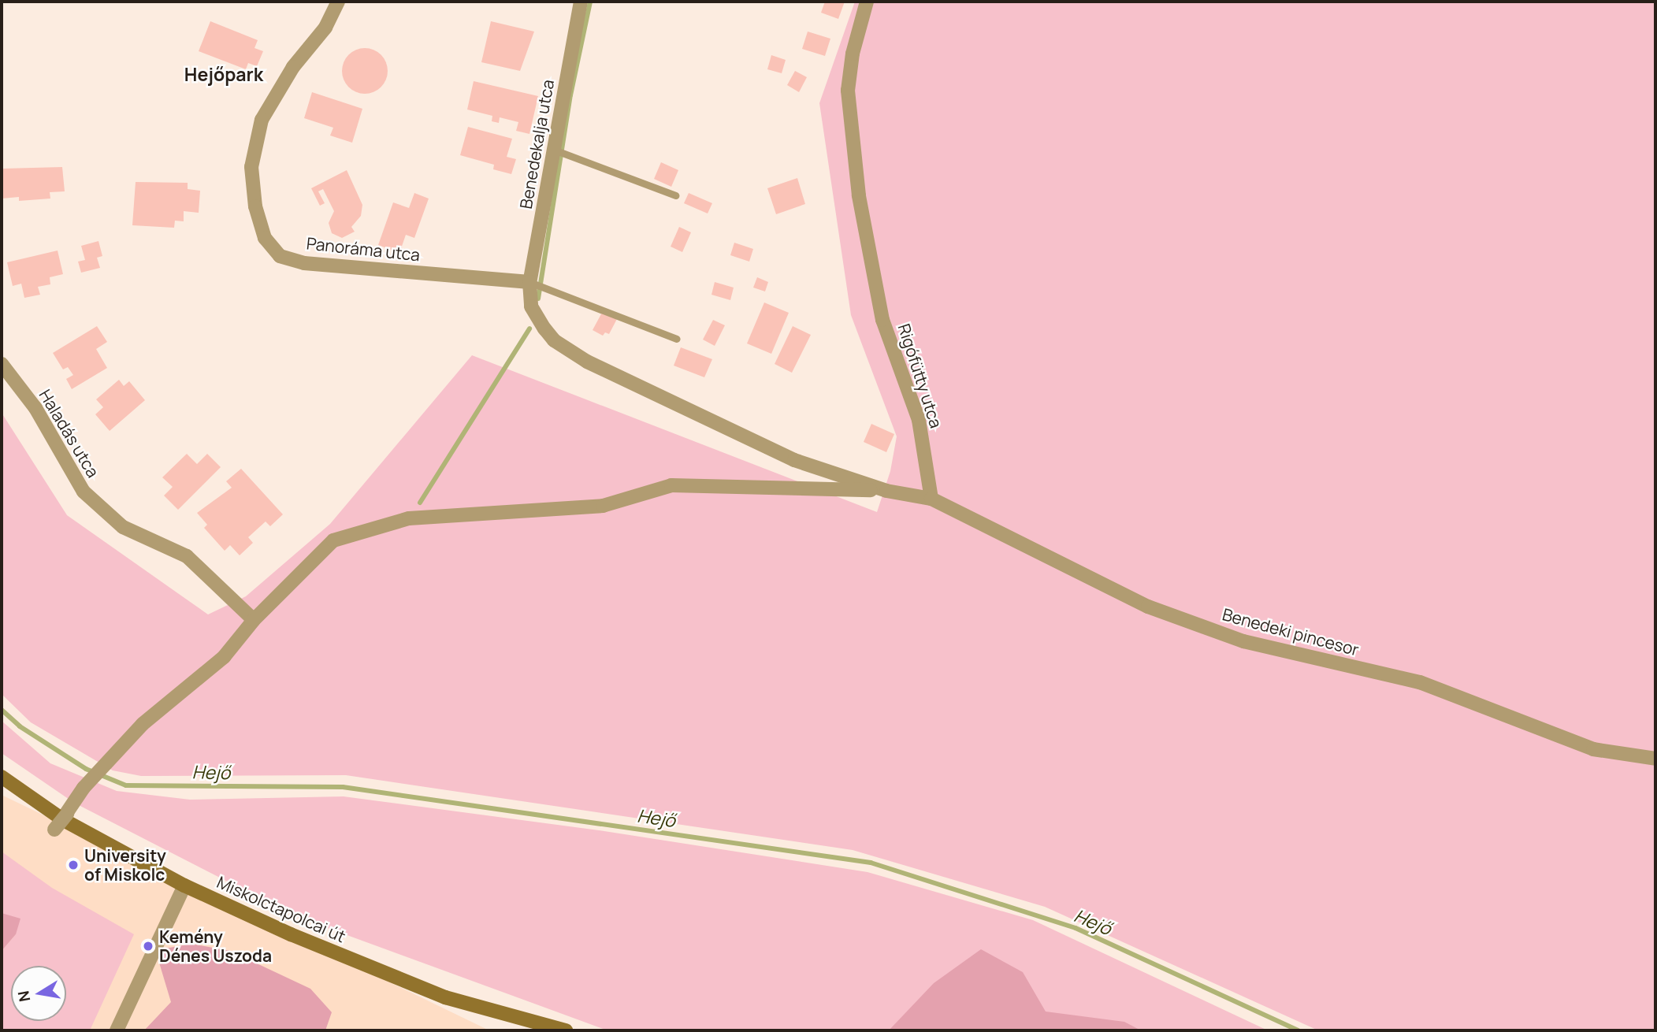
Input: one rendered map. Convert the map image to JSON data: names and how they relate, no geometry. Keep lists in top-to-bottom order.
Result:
{
  "streets": {
    "street": [
      "Benedekalja utca",
      "Panoráma utca",
      "Rigófütty utca",
      "Haladás utca",
      "Benedeki pincesor",
      "Miskolctapolcai út"
    ]
  },
  "crossings": [
    ["Benedekalja utca", "Panoráma utca"],
    ["Rigófütty utca", "Benedeki pincesor"]
  ],
  "districts": ["Hejőpark"],
  "water": ["Hejő"],
  "places": ["University of Miskolc", "Kemény Dénes Uszoda"],
  "north": "left"
}
